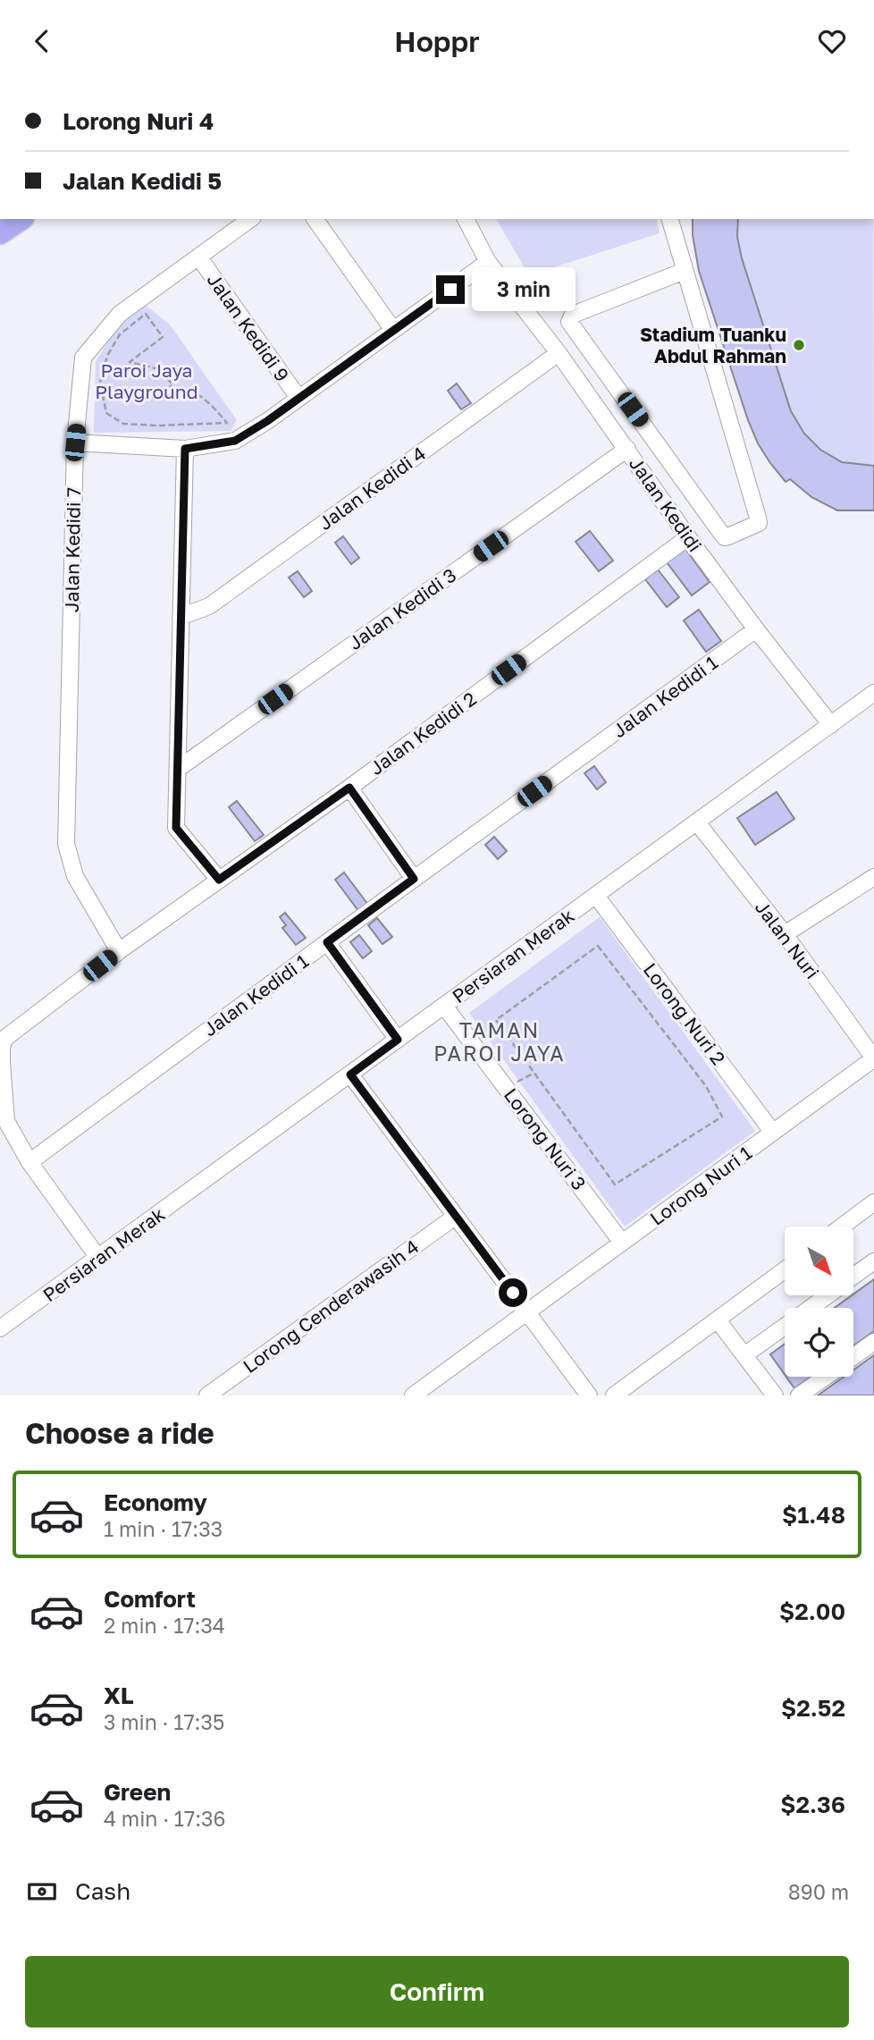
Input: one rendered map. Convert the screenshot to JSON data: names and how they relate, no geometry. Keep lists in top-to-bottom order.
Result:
{
  "streets": {
    "street": [
      "Jalan Kedidi 9",
      "Jalan Kedidi 4",
      "Jalan Kedidi",
      "Jalan Kedidi 7",
      "Jalan Kedidi 3",
      "Jalan Kedidi 1",
      "Jalan Kedidi 2",
      "Jalan Nuri",
      "Persiaran Merak",
      "Lorong Nuri 2",
      "Lorong Nuri 3",
      "Lorong Nuri 1",
      "Lorong Cenderawasih 4"
    ]
  },
  "crossings": [
    ["Jalan Kedidi 9", "Jalan Kedidi 7"],
    ["Jalan Kedidi 4", "Jalan Kedidi"],
    ["Jalan Kedidi", "Jalan Kedidi 3"],
    ["Jalan Kedidi", "Jalan Kedidi 1"],
    ["Jalan Kedidi", "Jalan Kedidi 2"],
    ["Jalan Kedidi", "Persiaran Merak"],
    ["Jalan Kedidi 7", "Jalan Kedidi 2"],
    ["Jalan Kedidi 1", "Jalan Kedidi 2"],
    ["Jalan Nuri", "Persiaran Merak"],
    ["Jalan Nuri", "Lorong Nuri 1"],
    ["Persiaran Merak", "Lorong Nuri 2"],
    ["Persiaran Merak", "Lorong Nuri 3"],
    ["Lorong Nuri 2", "Lorong Nuri 1"],
    ["Lorong Nuri 3", "Lorong Nuri 1"]
  ],
  "districts": ["TAMAN PAROI JAYA"],
  "parks": ["Paroi Jaya Playground"],
  "places": ["Stadium Tuanku Abdul Rahman"],
  "north": "bottom right",
  "page": {
    "header": "Hoppr",
    "banner": ["Lorong Nuri 4", "Jalan Kedidi 5"],
    "bubble": "3 min",
    "heading": "Choose a ride",
    "list": [
      {
        "name": "Economy",
        "note": "1 min · 17:33",
        "value": "$1.48"
      },
      {
        "name": "Comfort",
        "note": "2 min · 17:34",
        "value": "$2.00"
      },
      {
        "name": "XL",
        "note": "3 min · 17:35",
        "value": "$2.52"
      },
      {
        "name": "Green",
        "note": "4 min · 17:36",
        "value": "$2.36"
      }
    ],
    "pay": ["Cash", "890 m"],
    "buttons": "Confirm"
  }
}
